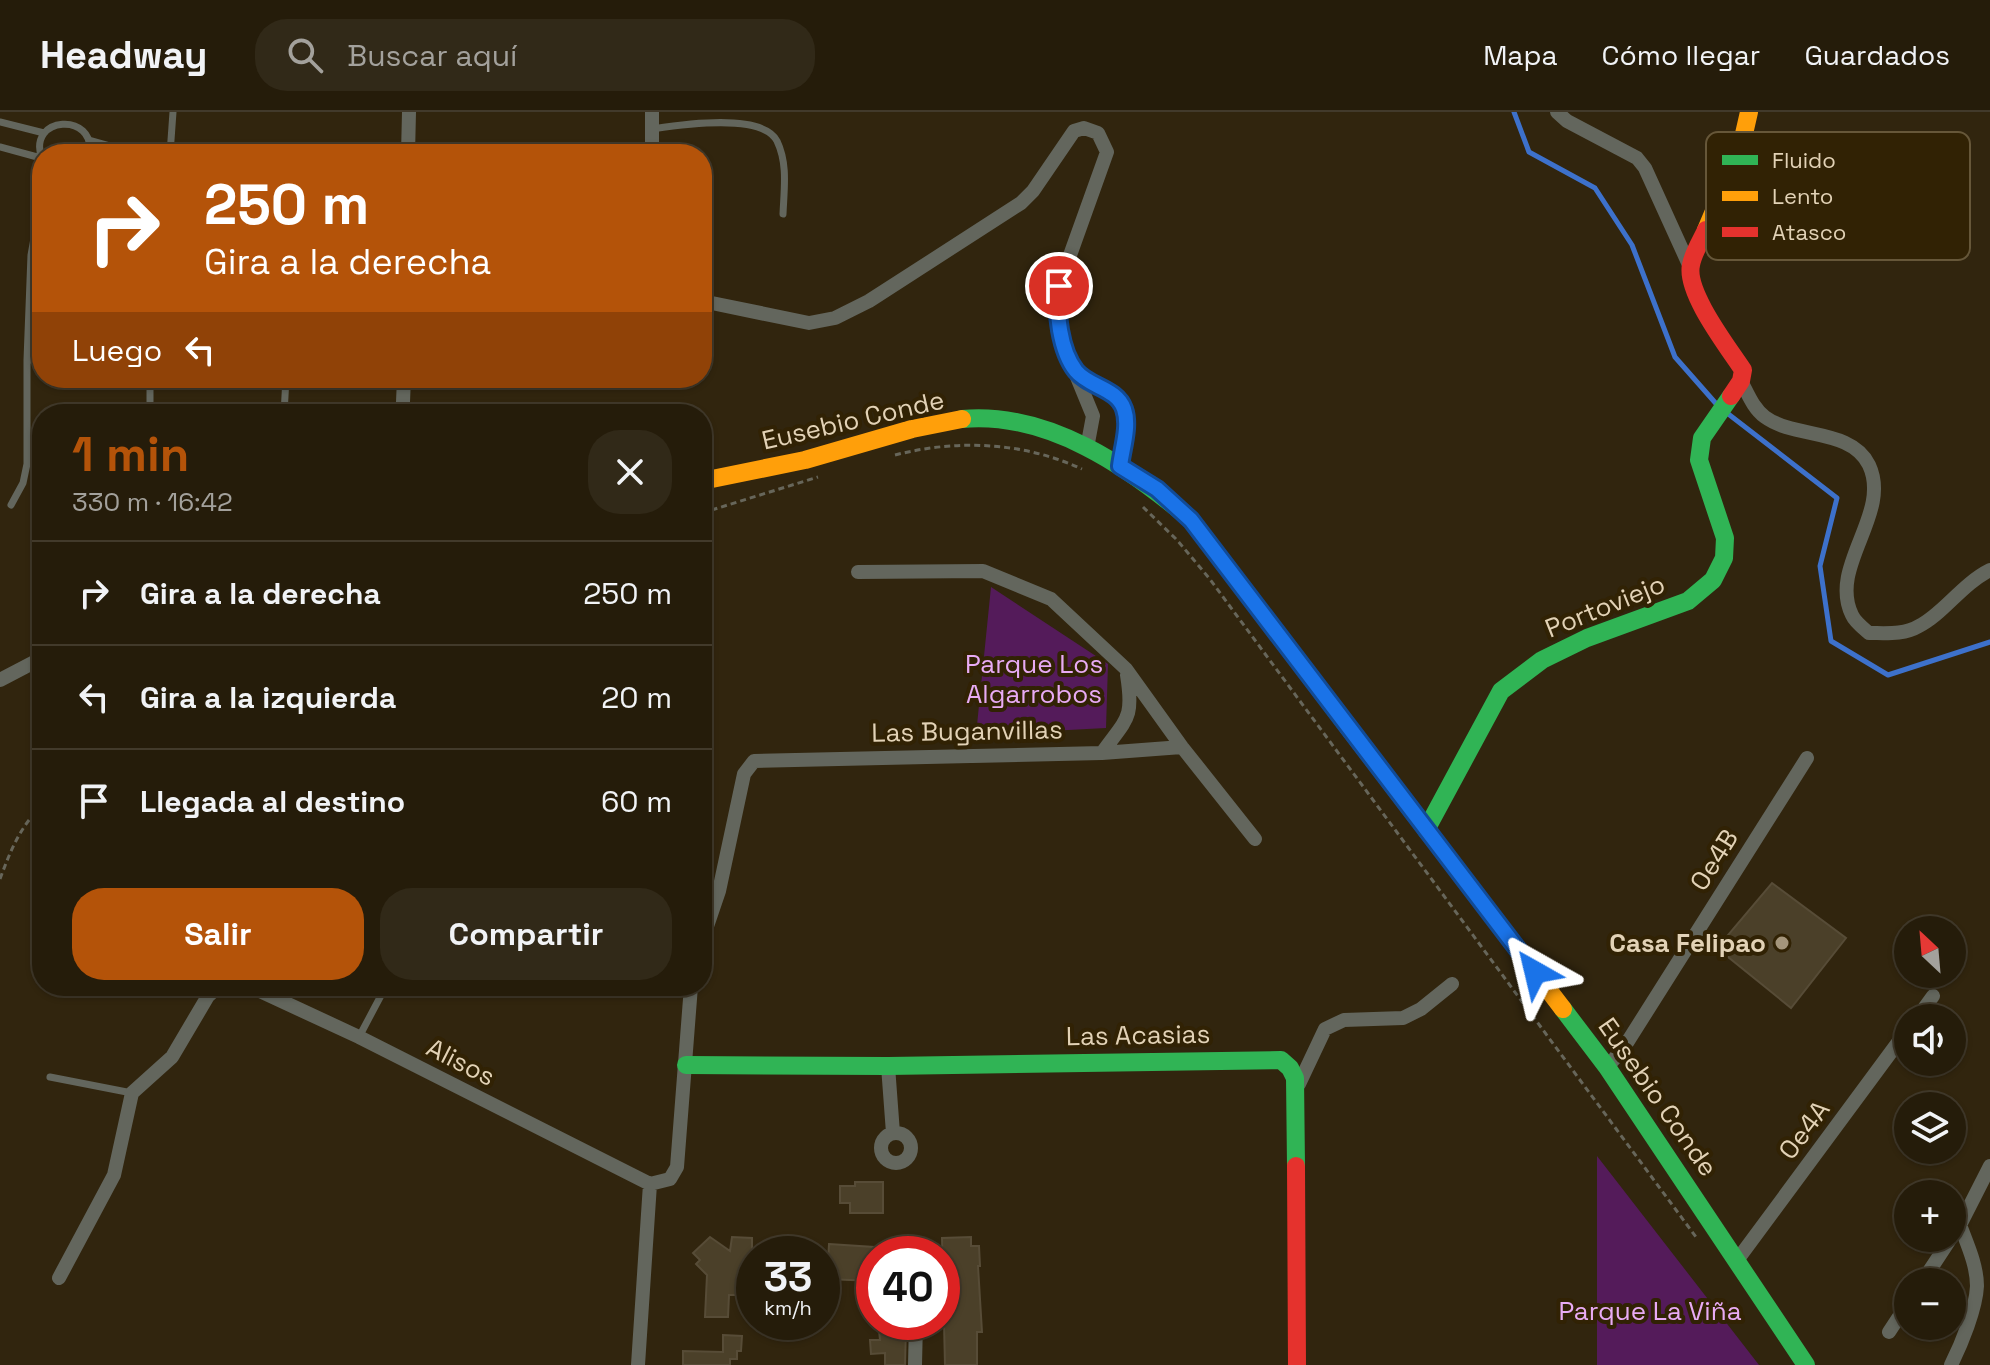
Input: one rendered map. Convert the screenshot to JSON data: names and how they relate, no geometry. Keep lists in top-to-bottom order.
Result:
{
  "streets": {
    "street": [
      "Eusebio Conde",
      "Portoviejo",
      "Las Buganvillas",
      "Oe4B",
      "Las Acasias",
      "Alisos",
      "Oe4A"
    ]
  },
  "crossings": [
    ["Eusebio Conde", "Portoviejo"],
    ["Eusebio Conde", "Oe4B"],
    ["Eusebio Conde", "Oe4A"]
  ],
  "parks": ["Parque Los Algarrobos", "Parque La Viña"],
  "places": ["Casa Felipao"],
  "legend": ["Fluido", "Lento", "Atasco"],
  "north": "top left",
  "page": {
    "header": "Headway",
    "search": "Buscar aquí",
    "nav": ["Mapa", "Cómo llegar", "Guardados"],
    "turn": ["250 m", "Gira a la derecha"],
    "then": "Luego",
    "heading": ["1 min", "330 m · 16:42"],
    "list": [
      {
        "name": "Gira a la derecha",
        "value": "250 m"
      },
      {
        "name": "Gira a la izquierda",
        "value": "20 m"
      },
      {
        "name": "Llegada al destino",
        "value": "60 m"
      }
    ],
    "buttons": ["Salir", "Compartir"],
    "map_buttons": ["+", "−"],
    "speed": "33 km/h",
    "limit": "40"
  }
}
